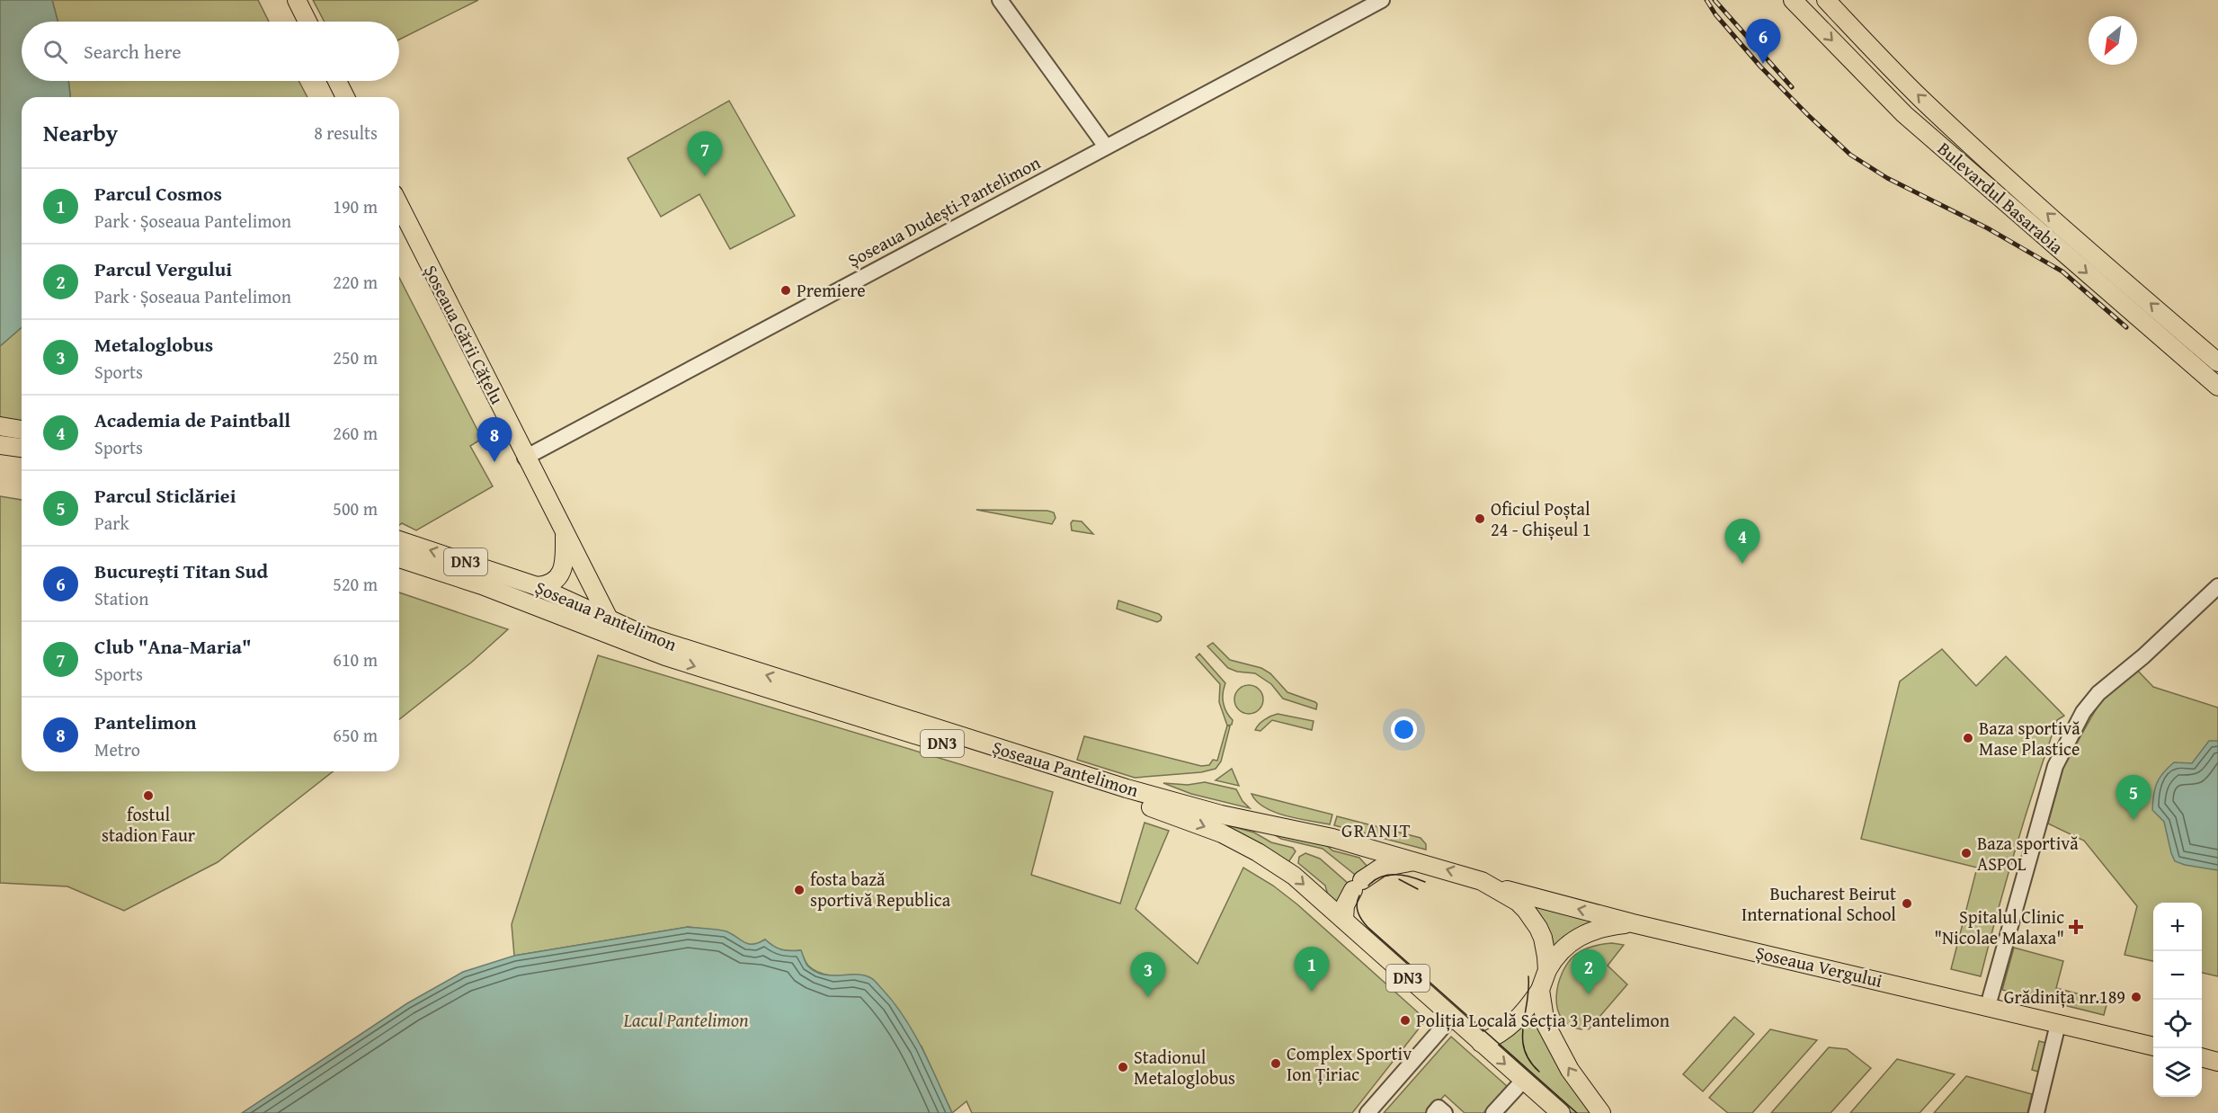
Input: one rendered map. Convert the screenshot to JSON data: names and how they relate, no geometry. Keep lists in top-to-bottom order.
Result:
{
  "streets": {
    "main road": [
      "Bulevardul Basarabia",
      "Șoseaua Gării Cățelu",
      "DN3",
      "Șoseaua Pantelimon",
      "Șoseaua Vergului"
    ],
    "street": ["Șoseaua Dudești-Pantelimon"]
  },
  "crossings": [
    ["Șoseaua Dudești-Pantelimon", "Șoseaua Gării Cățelu"],
    ["Șoseaua Gării Cățelu", "Șoseaua Pantelimon"],
    ["Șoseaua Pantelimon", "Șoseaua Vergului"]
  ],
  "districts": ["GRANIT"],
  "water": ["Lacul Pantelimon"],
  "places": {
    "other": [
      "Premiere",
      "Oficiul Poștal 24 - Ghișeul 1",
      "Baza sportivă Mase Plastice",
      "fostul stadion Faur",
      "Baza sportivă ASPOL",
      "fosta bază sportivă Republica",
      "Bucharest Beirut International School",
      "Grădinița nr.189",
      "Poliția Locală Secția 3 Pantelimon",
      "Complex Sportiv Ion Țiriac",
      "Stadionul Metaloglobus"
    ],
    "health": ["Spitalul Clinic \"Nicolae Malaxa\""]
  },
  "north": "bottom left",
  "page": {
    "pins": [
      "6",
      "7",
      "8",
      "4",
      "5",
      "1",
      "2",
      "3"
    ],
    "search": "Search here",
    "heading": ["Nearby", "8 results"],
    "list": [
      {
        "mark": "1",
        "name": "Parcul Cosmos",
        "note": "Park · Șoseaua Pantelimon",
        "value": "190 m"
      },
      {
        "mark": "2",
        "name": "Parcul Vergului",
        "note": "Park · Șoseaua Pantelimon",
        "value": "220 m"
      },
      {
        "mark": "3",
        "name": "Metaloglobus",
        "note": "Sports",
        "value": "250 m"
      },
      {
        "mark": "4",
        "name": "Academia de Paintball",
        "note": "Sports",
        "value": "260 m"
      },
      {
        "mark": "5",
        "name": "Parcul Sticlăriei",
        "note": "Park",
        "value": "500 m"
      },
      {
        "mark": "6",
        "name": "București Titan Sud",
        "note": "Station",
        "value": "520 m"
      },
      {
        "mark": "7",
        "name": "Club \"Ana-Maria\"",
        "note": "Sports",
        "value": "610 m"
      },
      {
        "mark": "8",
        "name": "Pantelimon",
        "note": "Metro",
        "value": "650 m"
      }
    ],
    "map_buttons": ["+", "−"]
  }
}
